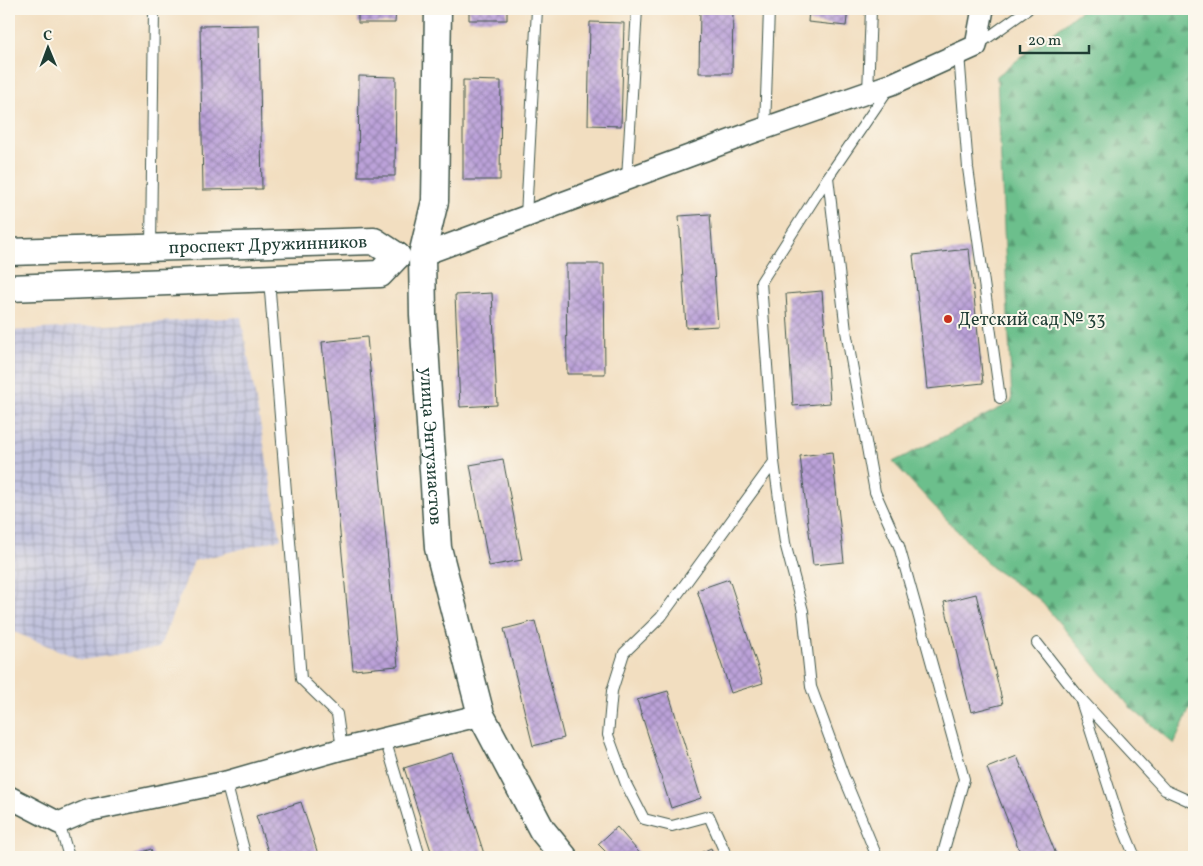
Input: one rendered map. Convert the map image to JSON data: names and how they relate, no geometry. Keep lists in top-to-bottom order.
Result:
{
  "streets": {
    "street": ["проспект Дружинников", "улица Энтузиастов"]
  },
  "crossings": [
    ["проспект Дружинников", "улица Энтузиастов"]
  ],
  "places": ["Детский сад № 33"],
  "scale_bar": "20 m",
  "north": "top"
}
